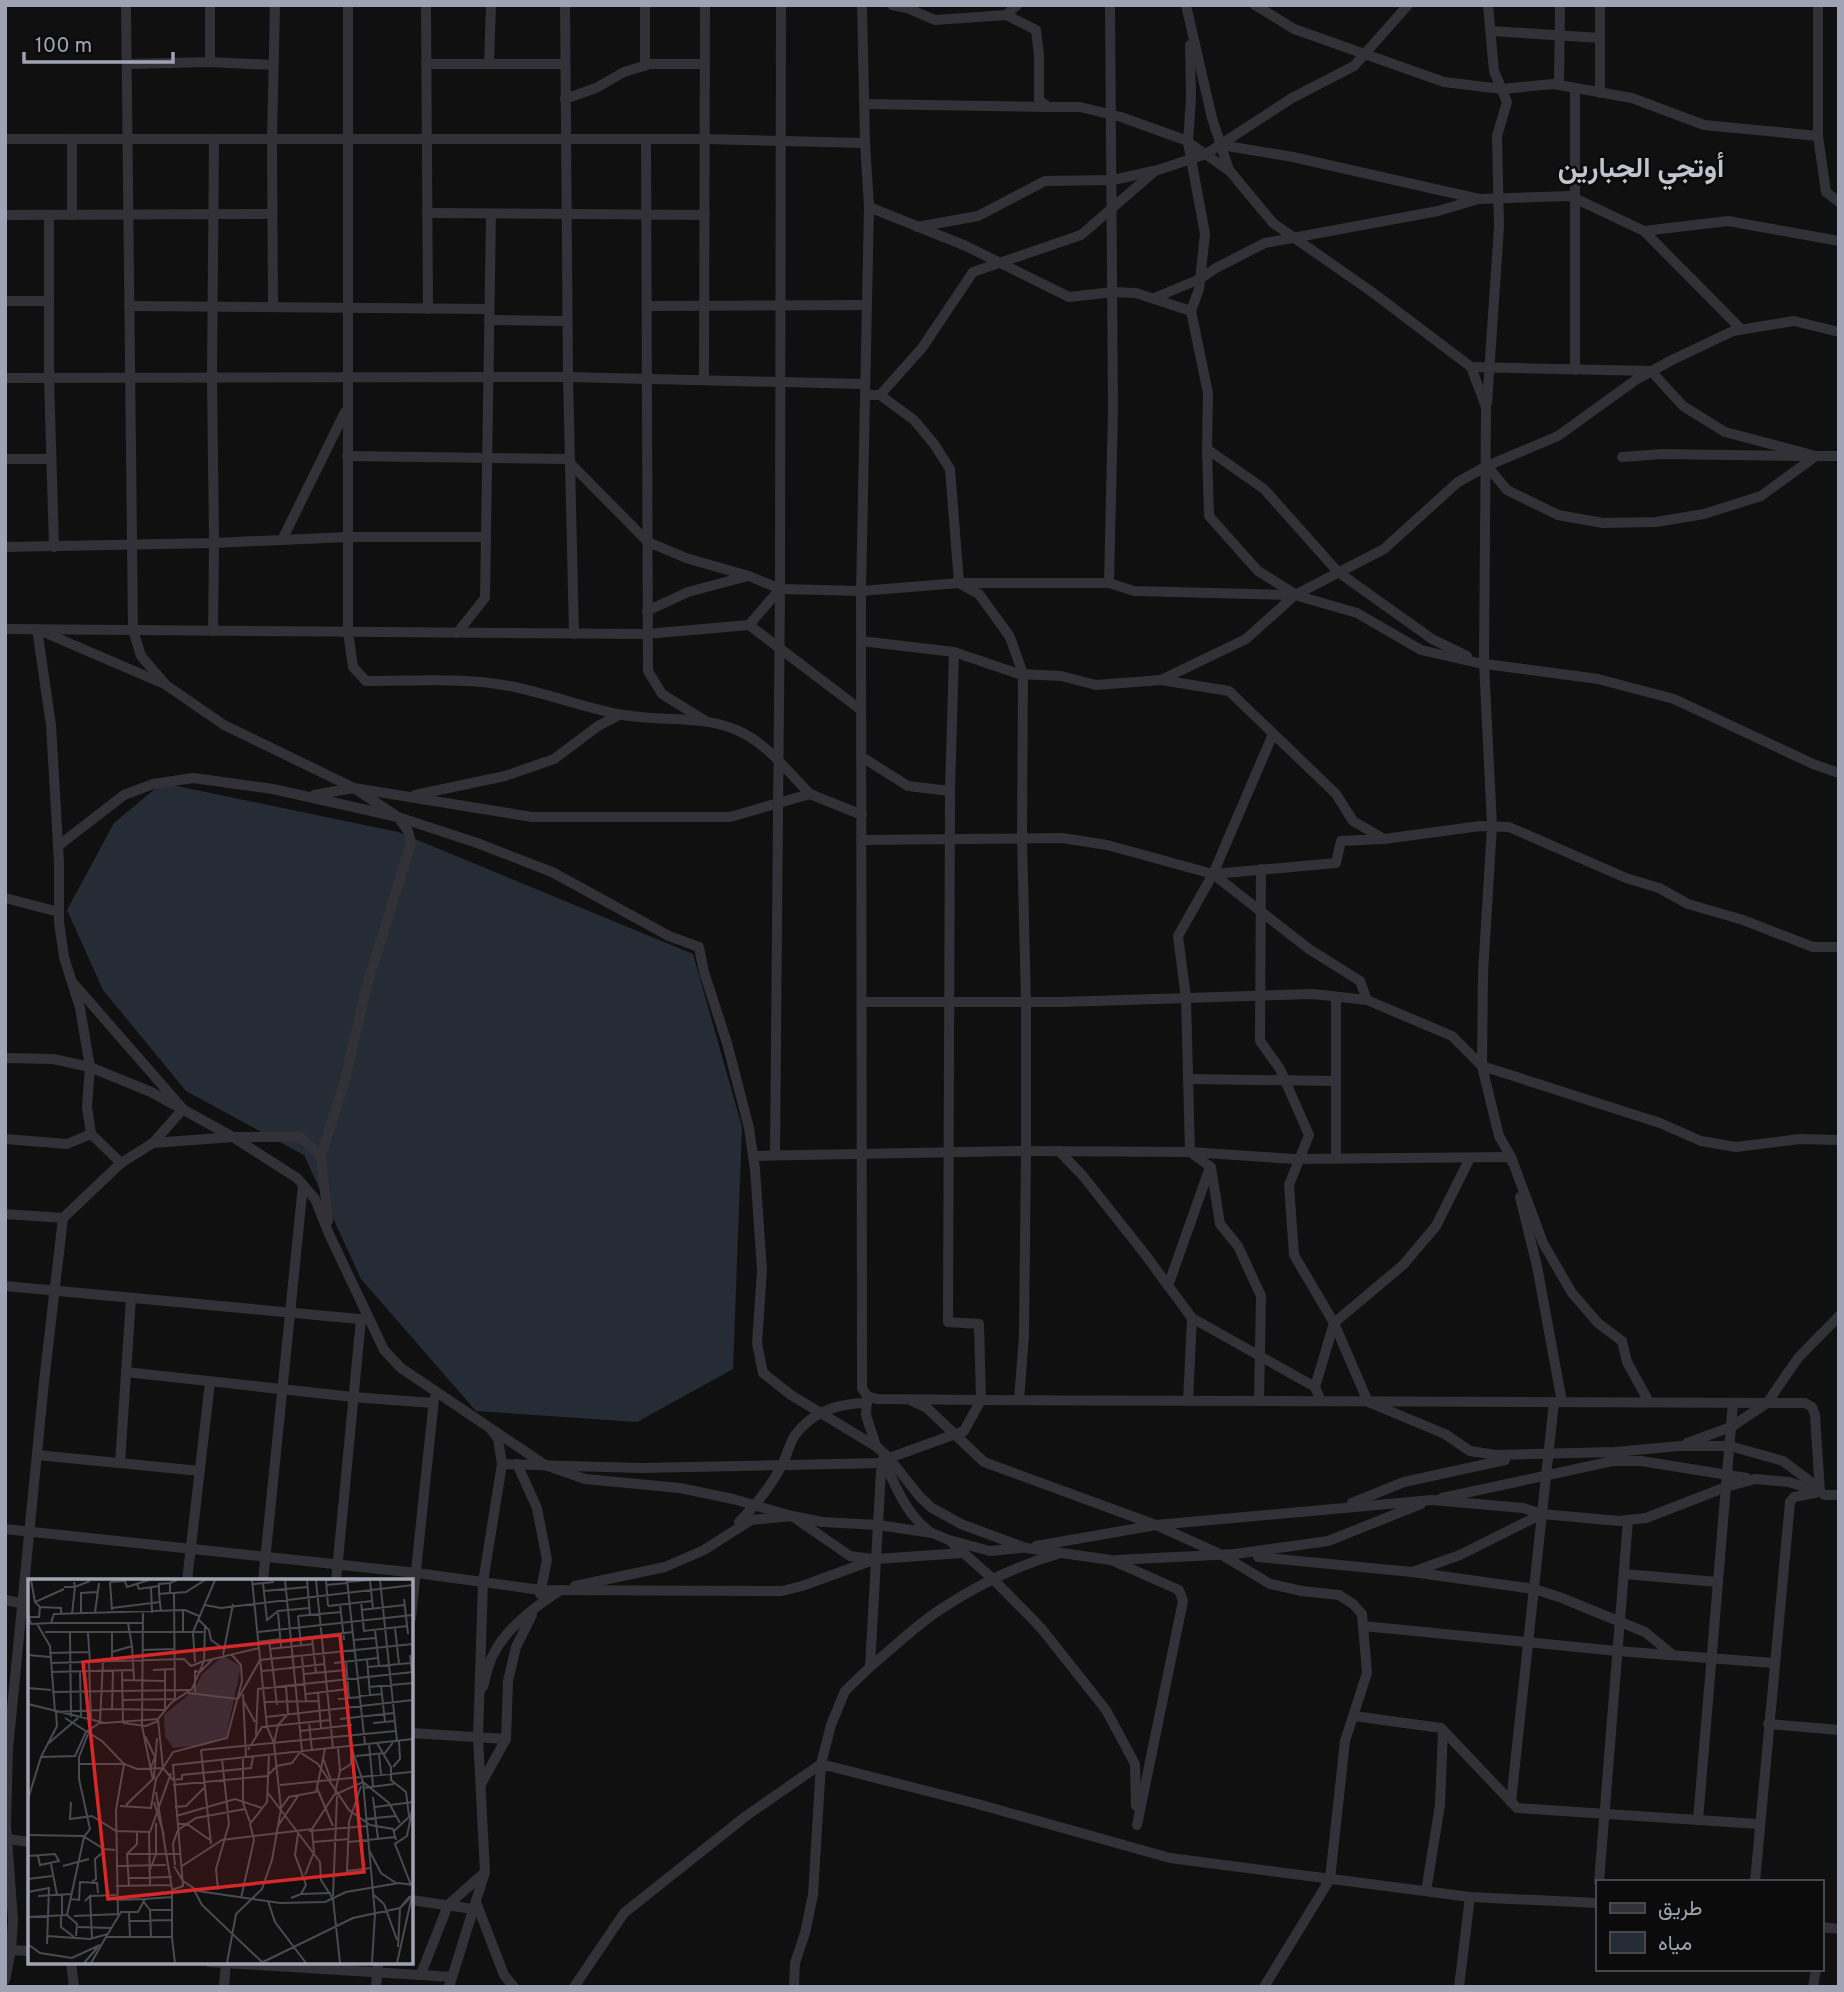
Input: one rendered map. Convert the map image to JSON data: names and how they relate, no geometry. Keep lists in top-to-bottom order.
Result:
{
  "districts": ["أوتجي الجبارين"],
  "legend": ["طريق", "مياه"],
  "scale_bar": "100 m"
}
